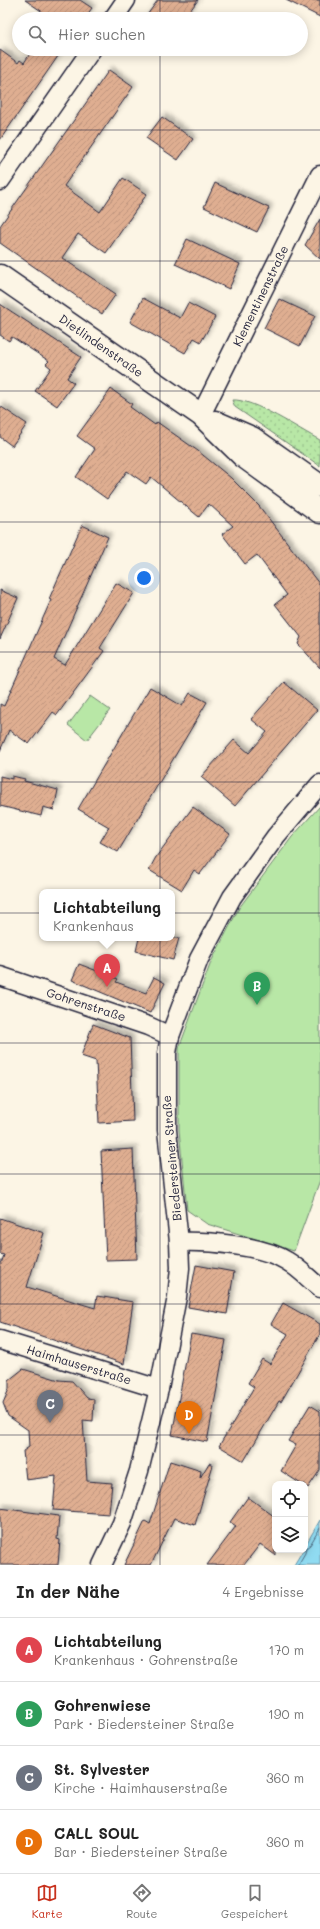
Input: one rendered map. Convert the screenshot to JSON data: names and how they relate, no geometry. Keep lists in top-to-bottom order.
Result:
{
  "streets": {
    "main road": ["Dietlindenstraße"],
    "street": [
      "Klementinenstraße",
      "Gohrenstraße",
      "Biedersteiner Straße",
      "Haimhauserstraße"
    ]
  },
  "crossings": [
    ["Klementinenstraße", "Dietlindenstraße"],
    ["Gohrenstraße", "Biedersteiner Straße"],
    ["Biedersteiner Straße", "Haimhauserstraße"]
  ],
  "page": {
    "search": "Hier suchen",
    "popup": ["Lichtabteilung", "Krankenhaus"],
    "pins": [
      "A",
      "B",
      "C",
      "D"
    ],
    "heading": ["In der Nähe", "4 Ergebnisse"],
    "list": [
      {
        "mark": "A",
        "name": "Lichtabteilung",
        "note": "Krankenhaus · Gohrenstraße",
        "value": "170 m"
      },
      {
        "mark": "B",
        "name": "Gohrenwiese",
        "note": "Park · Biedersteiner Straße",
        "value": "190 m"
      },
      {
        "mark": "C",
        "name": "St. Sylvester",
        "note": "Kirche · Haimhauserstraße",
        "value": "360 m"
      },
      {
        "mark": "D",
        "name": "CALL SOUL",
        "note": "Bar · Biedersteiner Straße",
        "value": "360 m"
      }
    ],
    "nav": ["Karte", "Route", "Gespeichert"]
  }
}
